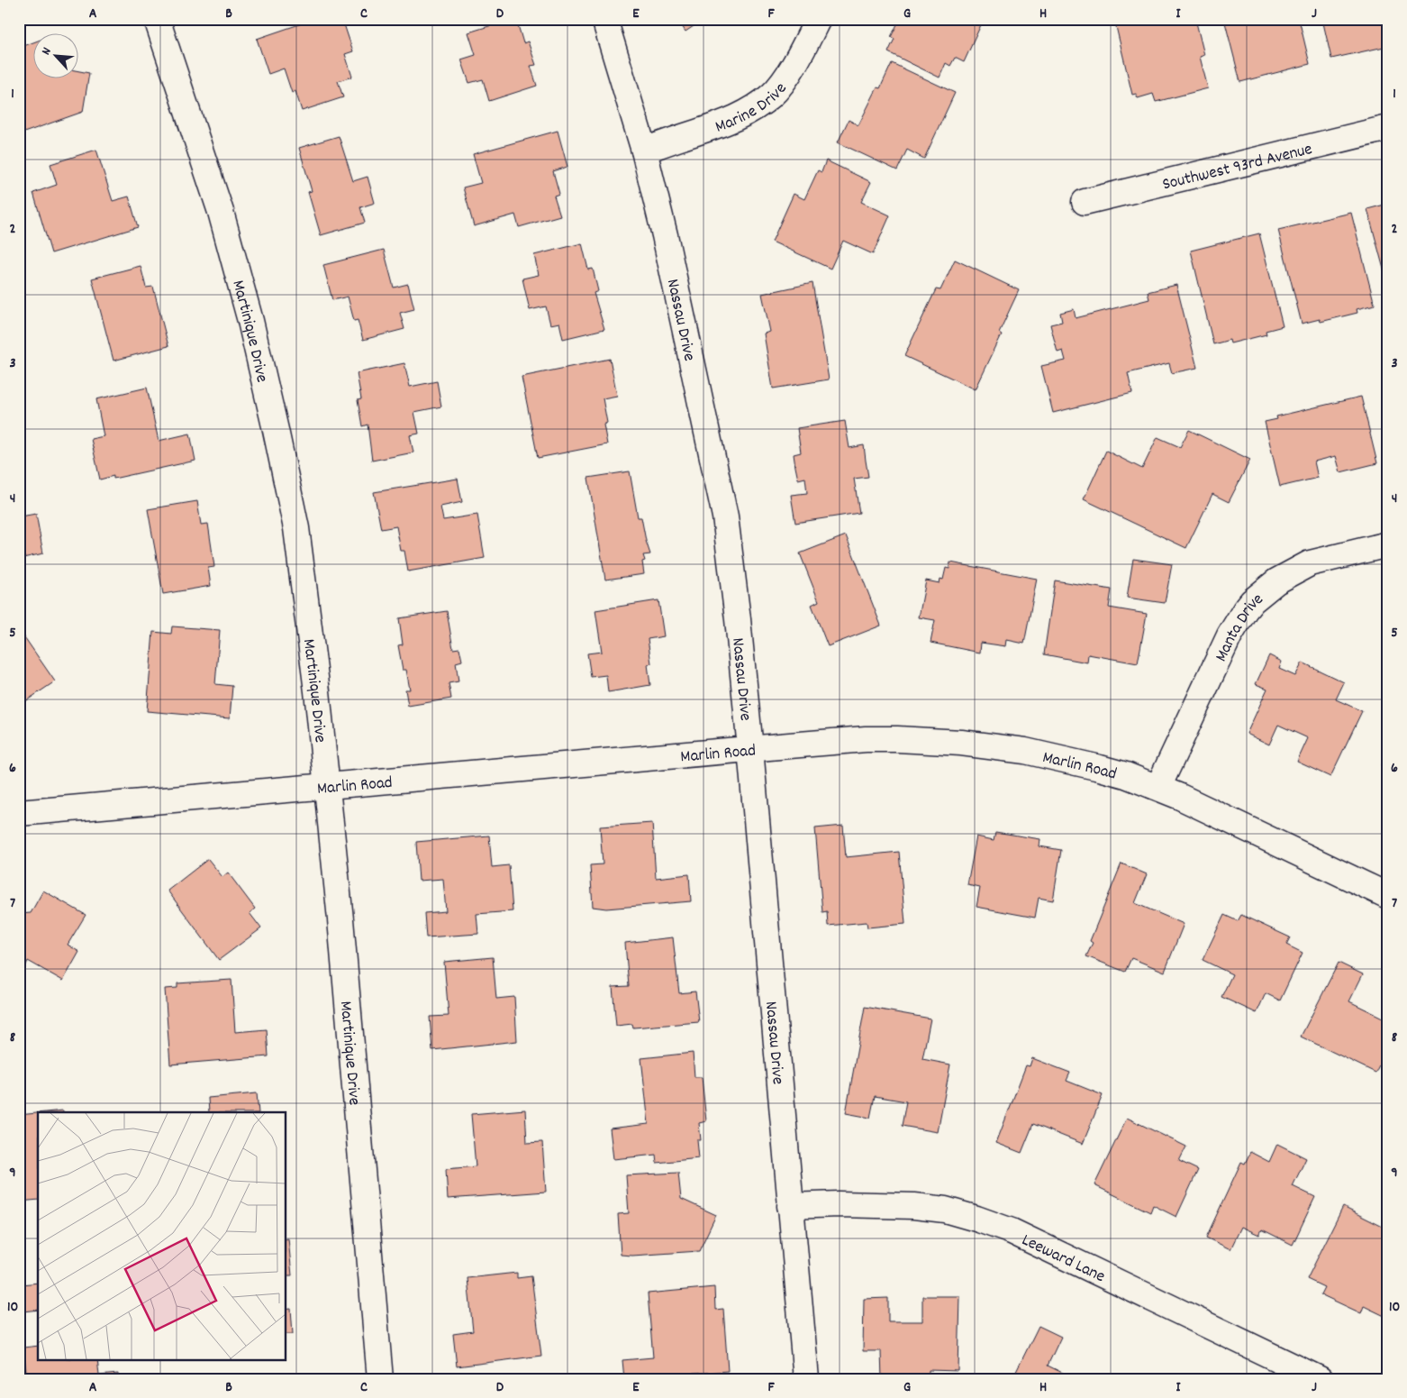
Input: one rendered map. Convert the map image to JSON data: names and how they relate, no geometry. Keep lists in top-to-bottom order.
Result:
{
  "streets": {
    "street": [
      "Marine Drive",
      "Southwest 93rd Avenue",
      "Nassau Drive",
      "Martinique Drive",
      "Manta Drive",
      "Marlin Road",
      "Leeward Lane"
    ]
  },
  "crossings": [
    ["Marine Drive", "Nassau Drive"],
    ["Nassau Drive", "Marlin Road"],
    ["Nassau Drive", "Leeward Lane"],
    ["Martinique Drive", "Marlin Road"],
    ["Manta Drive", "Marlin Road"]
  ],
  "north": "top left",
  "grid": {
    "columns": [
      "A",
      "B",
      "C",
      "D",
      "E",
      "F",
      "G",
      "H",
      "I",
      "J"
    ],
    "rows": [
      "1",
      "2",
      "3",
      "4",
      "5",
      "6",
      "7",
      "8",
      "9",
      "10"
    ]
  }
}
